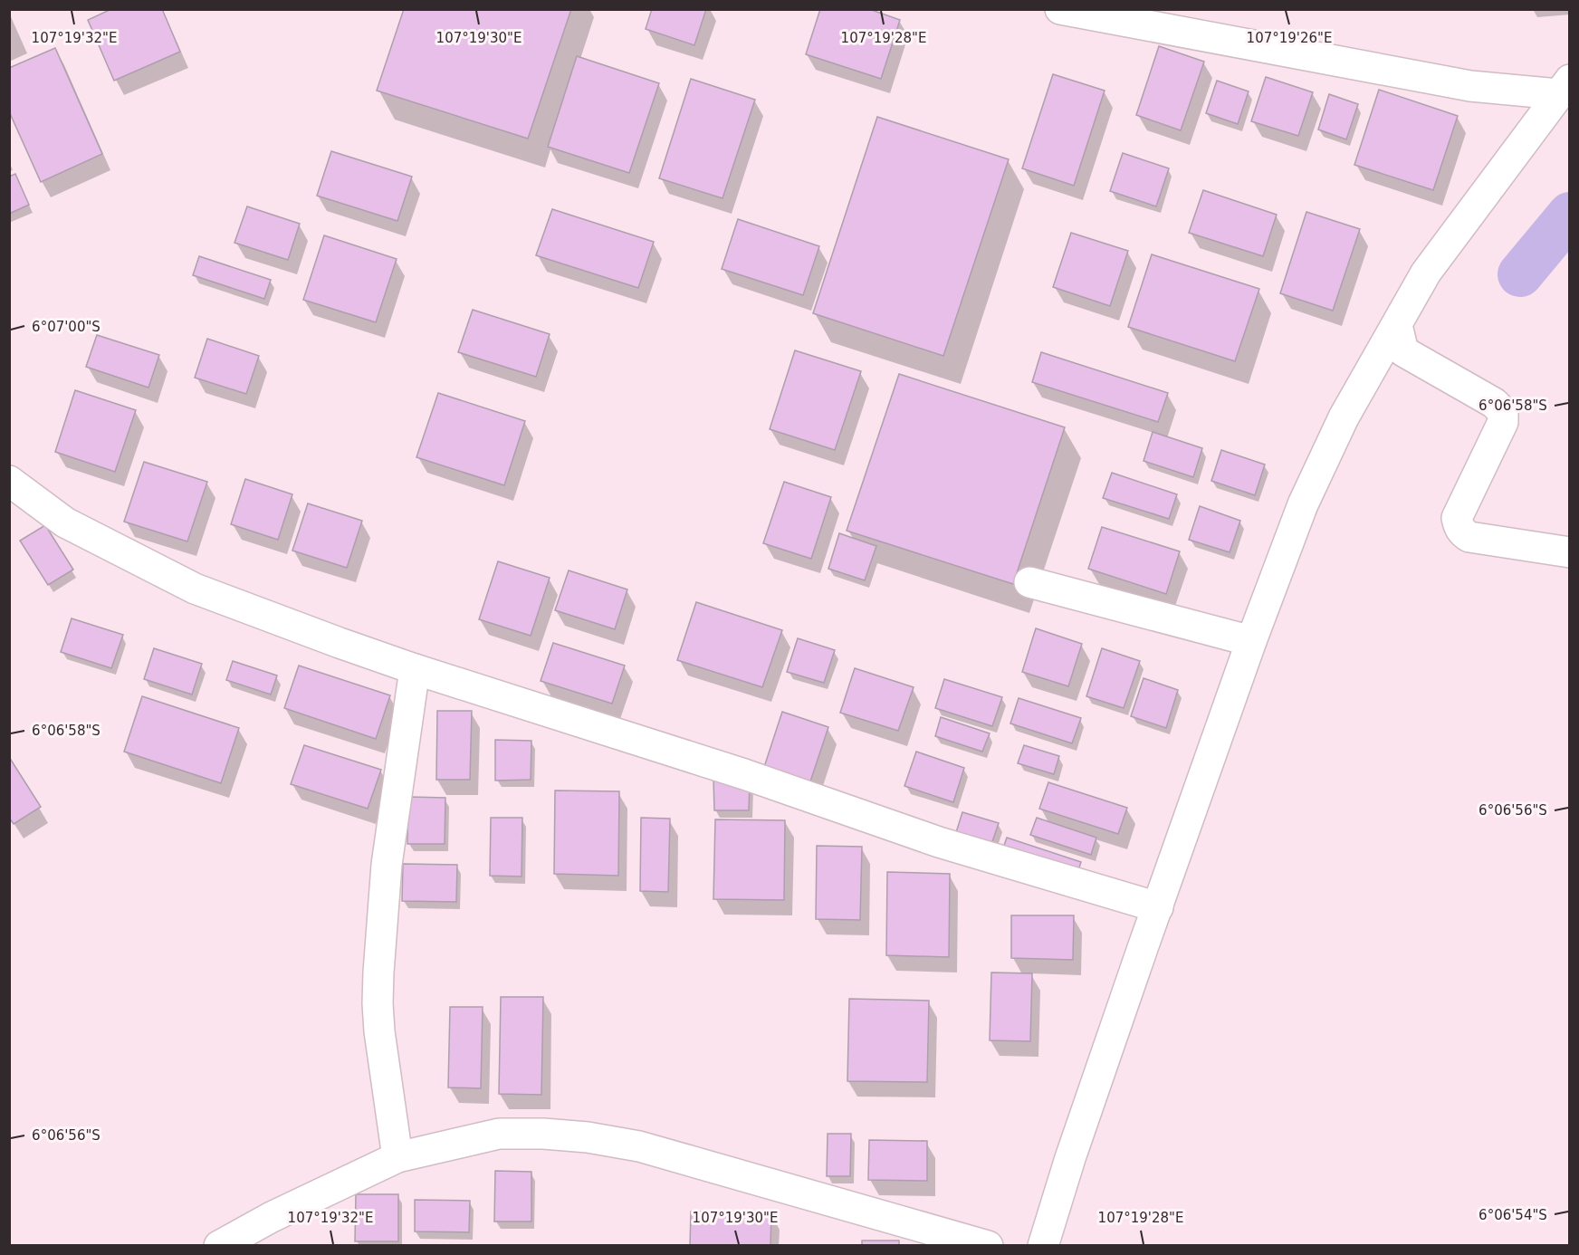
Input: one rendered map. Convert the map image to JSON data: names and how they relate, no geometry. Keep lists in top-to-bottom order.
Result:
{
  "coordinates": [
    "107°19'32\"E",
    "107°19'30\"E",
    "107°19'28\"E",
    "107°19'26\"E",
    "6°07'00\"S",
    "6°06'58\"S",
    "6°06'56\"S",
    "6°06'54\"S"
  ]
}
